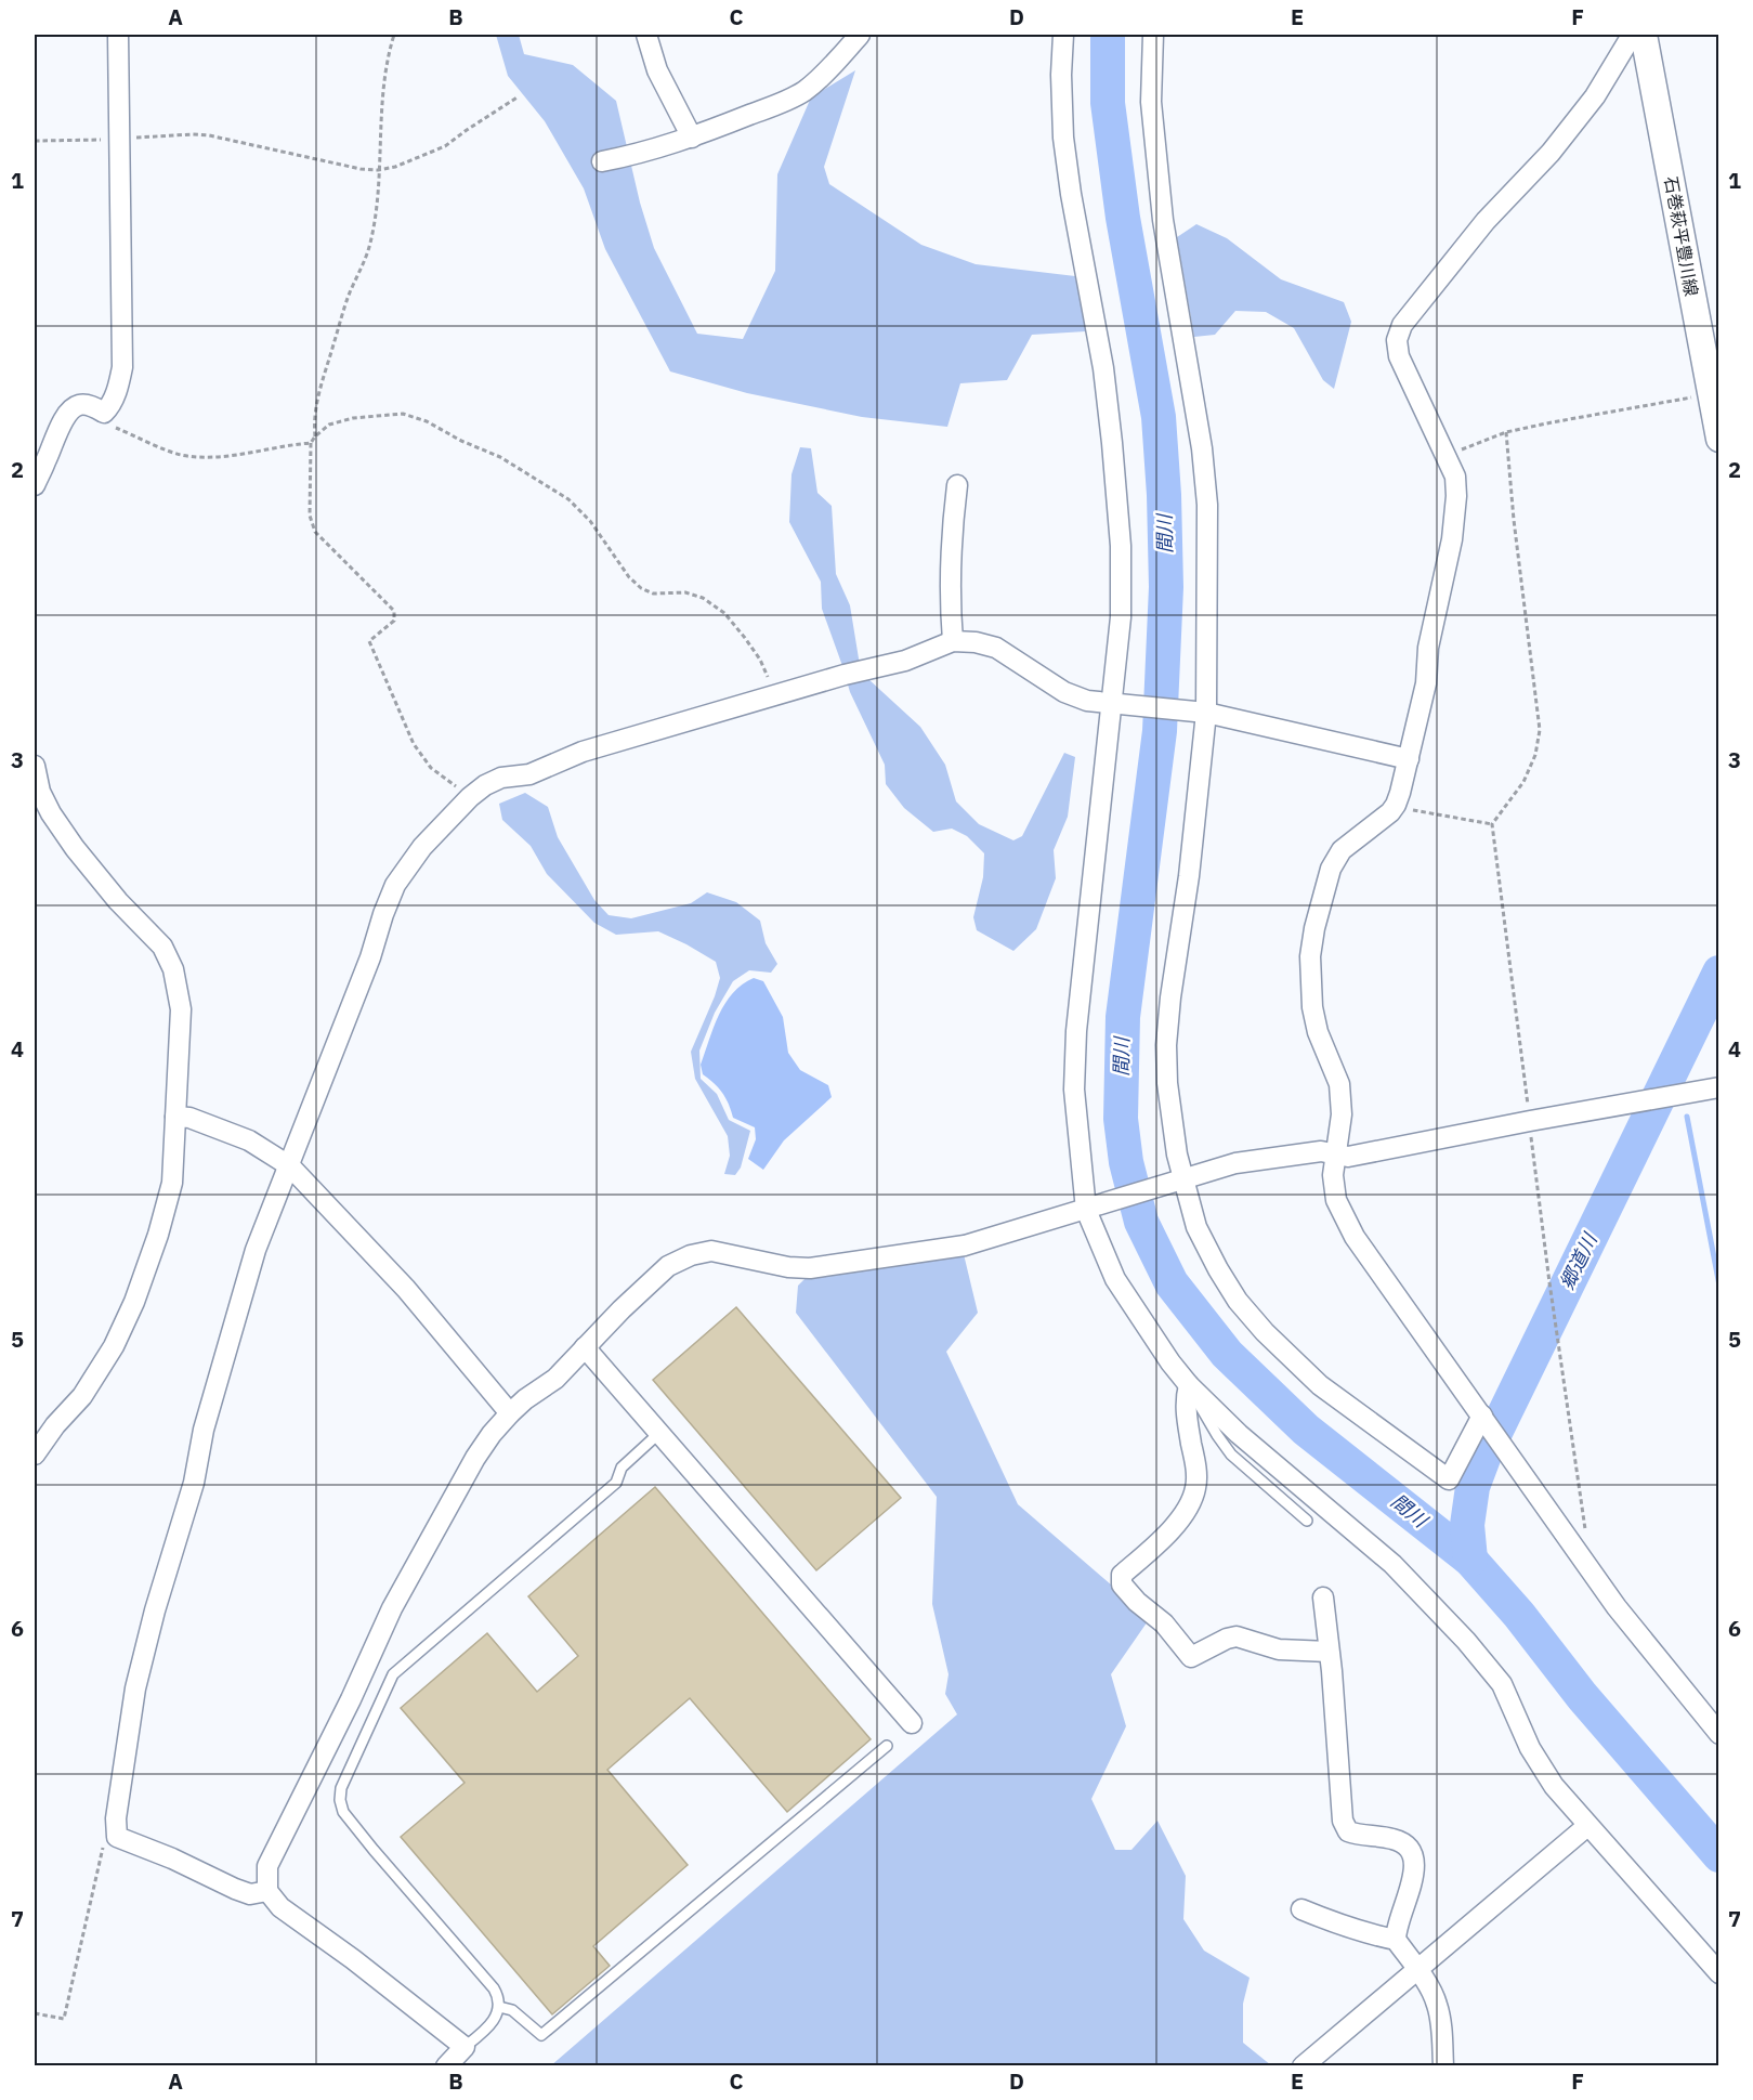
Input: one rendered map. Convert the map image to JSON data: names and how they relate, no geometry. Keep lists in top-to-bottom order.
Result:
{
  "streets": {
    "main road": ["石巻萩平豊川線"]
  },
  "water": ["間川", "郷道川"],
  "grid": {
    "columns": [
      "A",
      "B",
      "C",
      "D",
      "E",
      "F"
    ],
    "rows": [
      "1",
      "2",
      "3",
      "4",
      "5",
      "6",
      "7"
    ]
  }
}
